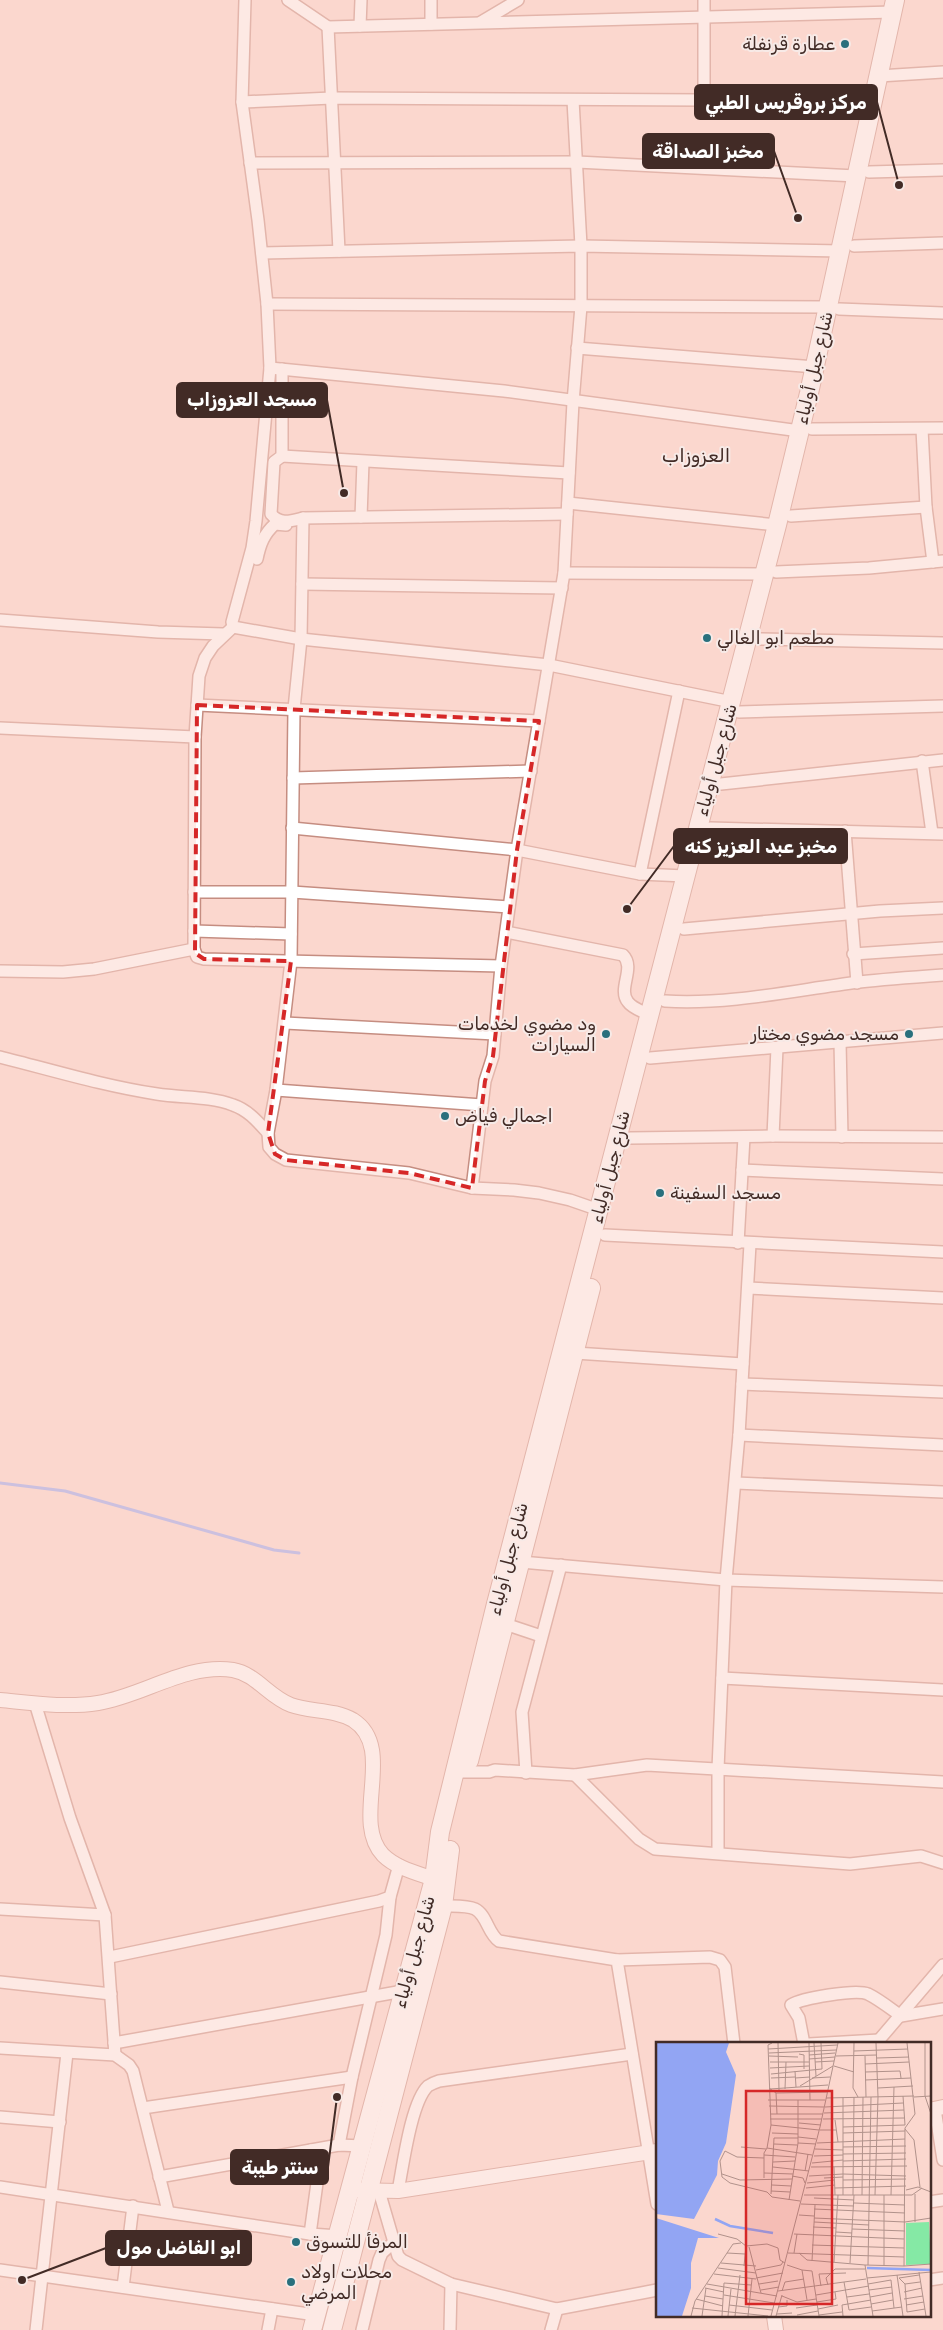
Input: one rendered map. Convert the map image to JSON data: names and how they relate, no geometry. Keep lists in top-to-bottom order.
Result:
{
  "streets": {
    "main road": ["شارع جبل أولياء"]
  },
  "districts": ["العزوزاب"],
  "places": [
    "عطارة قرنفلة",
    "مركز بروقريس الطبي",
    "مخبز الصداقة",
    "مسجد العزوزاب",
    "مطعم ابو الغالي",
    "مخبز عبد العزيز كنه",
    "ود مضوي لخدمات السيارات",
    "مسجد مضوي مختار",
    "اجمالي فياض",
    "مسجد السفينة",
    "سنتر طيبة",
    "المرفأ للتسوق",
    "ابو الفاضل مول",
    "محلات اولاد المرضي"
  ]
}
